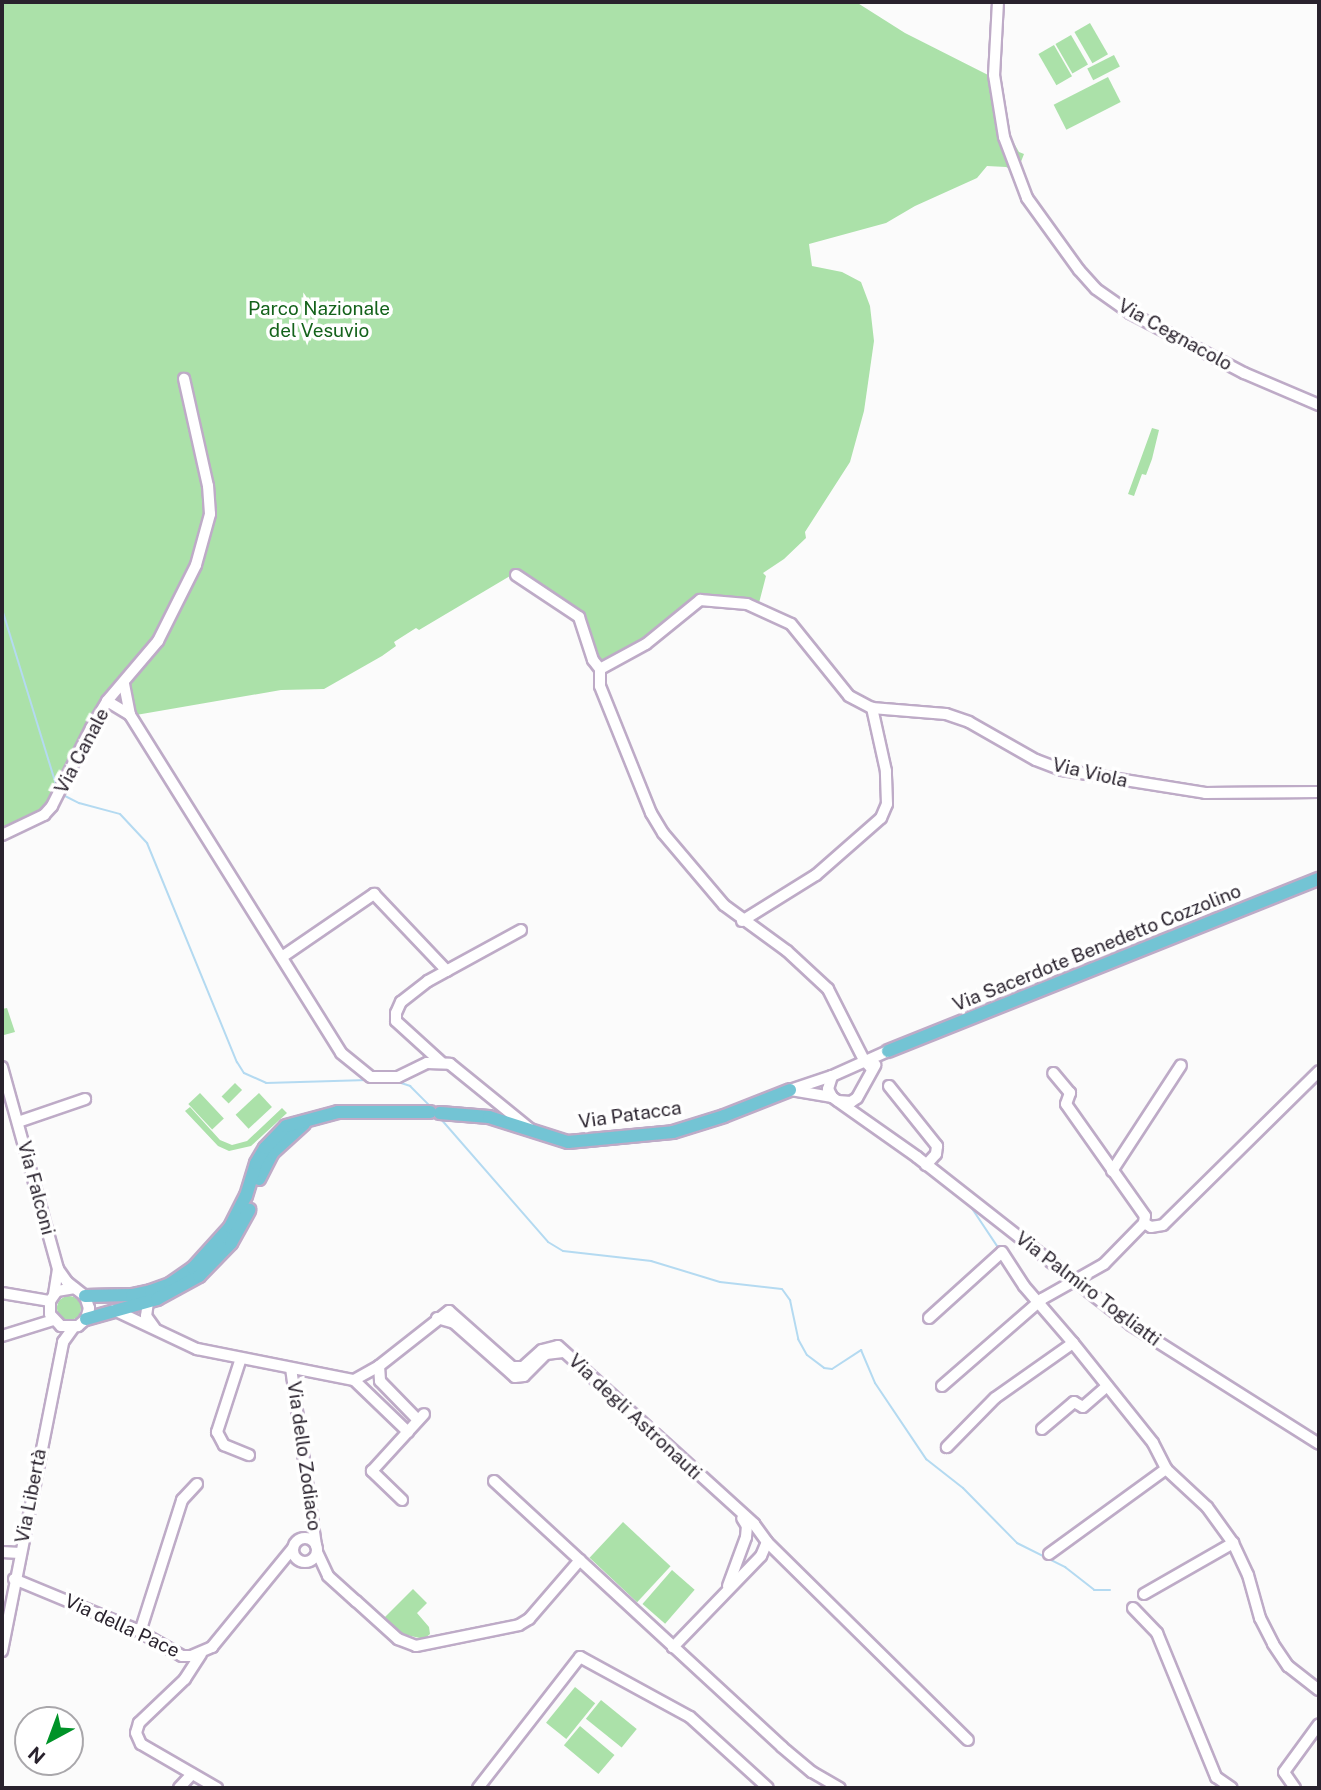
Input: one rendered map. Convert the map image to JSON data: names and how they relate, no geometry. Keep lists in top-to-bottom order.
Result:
{
  "streets": {
    "main road": ["Via Sacerdote Benedetto Cozzolino", "Via Patacca"],
    "street": [
      "Via Cegnacolo",
      "Via Canale",
      "Via Viola",
      "Via Falconi",
      "Via Palmiro Togliatti",
      "Via degli Astronauti",
      "Via dello Zodiaco",
      "Via Libertà",
      "Via della Pace"
    ]
  },
  "crossings": [
    ["Via Sacerdote Benedetto Cozzolino", "Via Patacca"],
    ["Via Sacerdote Benedetto Cozzolino", "Via Palmiro Togliatti"],
    ["Via Patacca", "Via Palmiro Togliatti"],
    ["Via Falconi", "Via Libertà"],
    ["Via dello Zodiaco", "Via della Pace"],
    ["Via Libertà", "Via della Pace"]
  ],
  "parks": ["Parco Nazionale del Vesuvio"],
  "north": "bottom left"
}
